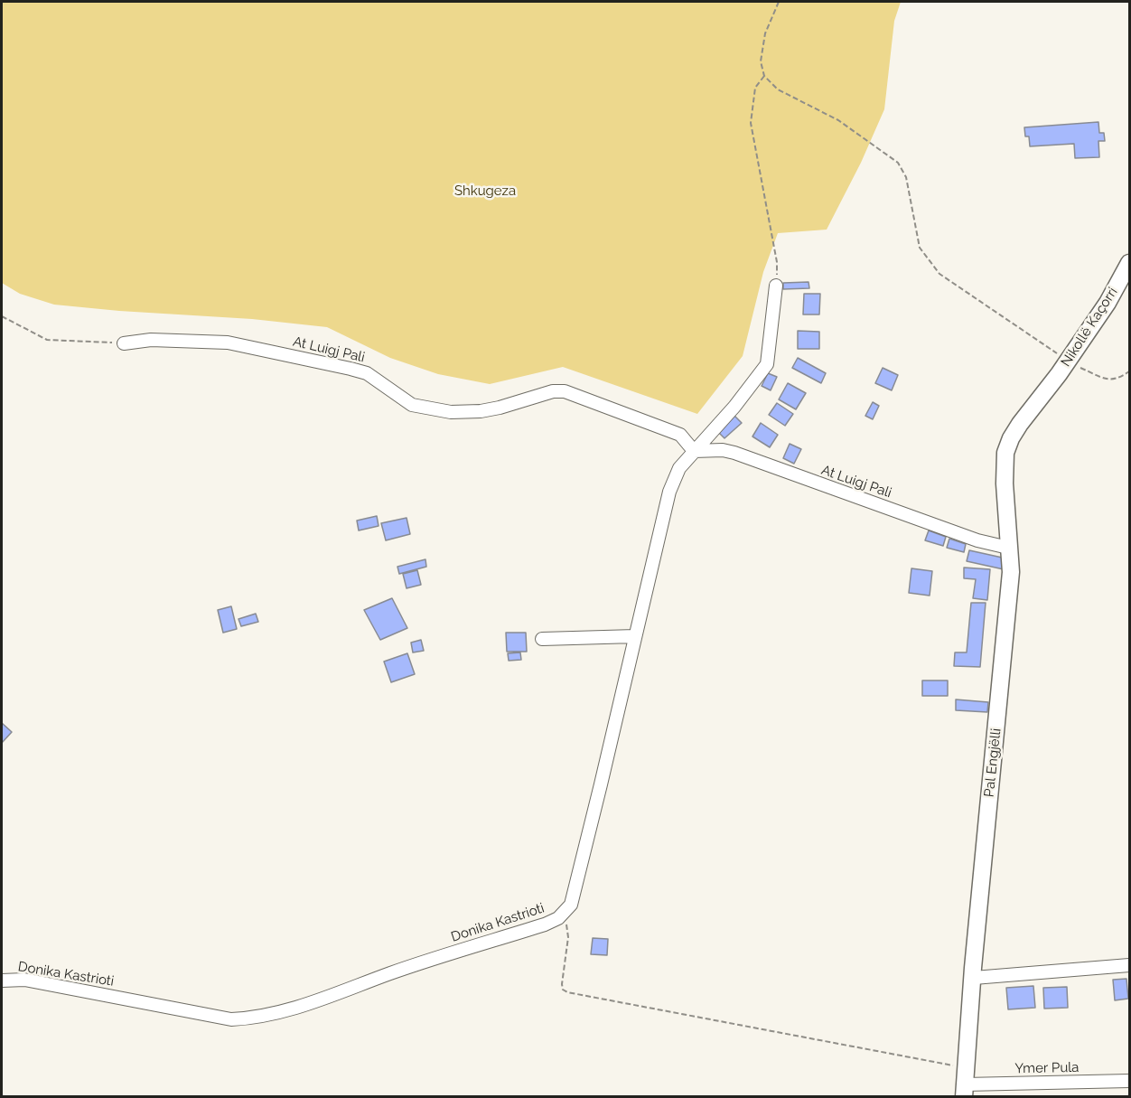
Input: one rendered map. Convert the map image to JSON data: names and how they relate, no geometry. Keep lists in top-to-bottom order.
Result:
{
  "streets": {
    "main road": ["Nikollë Kaçorri", "Pal Engjëlli"],
    "street": ["At Luigj Pali", "Donika Kastrioti", "Ymer Pula"]
  },
  "crossings": [
    ["Nikollë Kaçorri", "Pal Engjëlli"],
    ["At Luigj Pali", "Pal Engjëlli"],
    ["At Luigj Pali", "Donika Kastrioti"],
    ["Pal Engjëlli", "Ymer Pula"]
  ],
  "parks": ["Shkugeza"]
}
